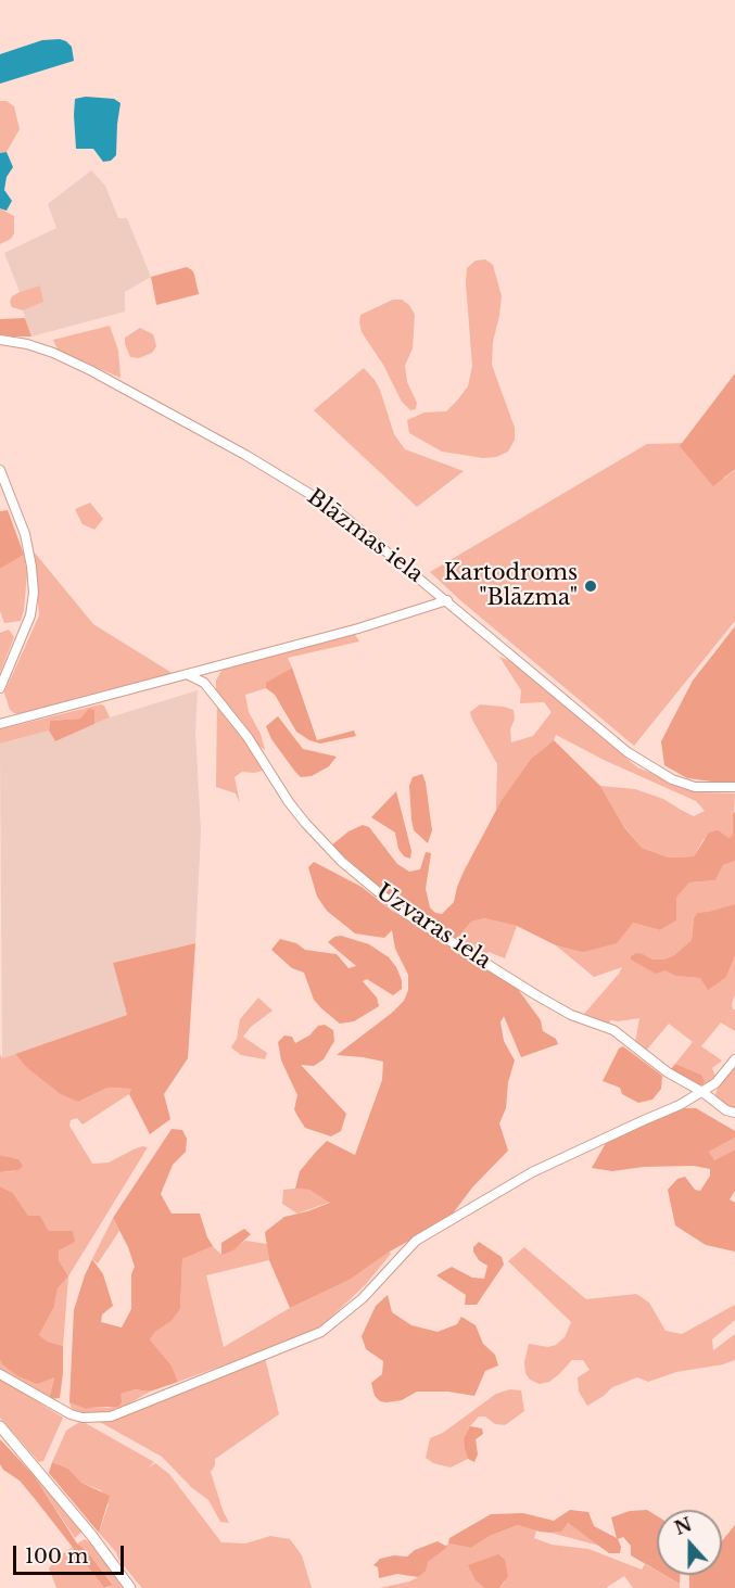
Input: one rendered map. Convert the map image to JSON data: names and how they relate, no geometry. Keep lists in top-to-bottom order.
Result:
{
  "streets": {
    "street": ["Blāzmas iela", "Uzvaras iela"]
  },
  "places": ["Kartodroms \"Blāzma\""],
  "scale_bar": "100 m",
  "north": "top"
}
